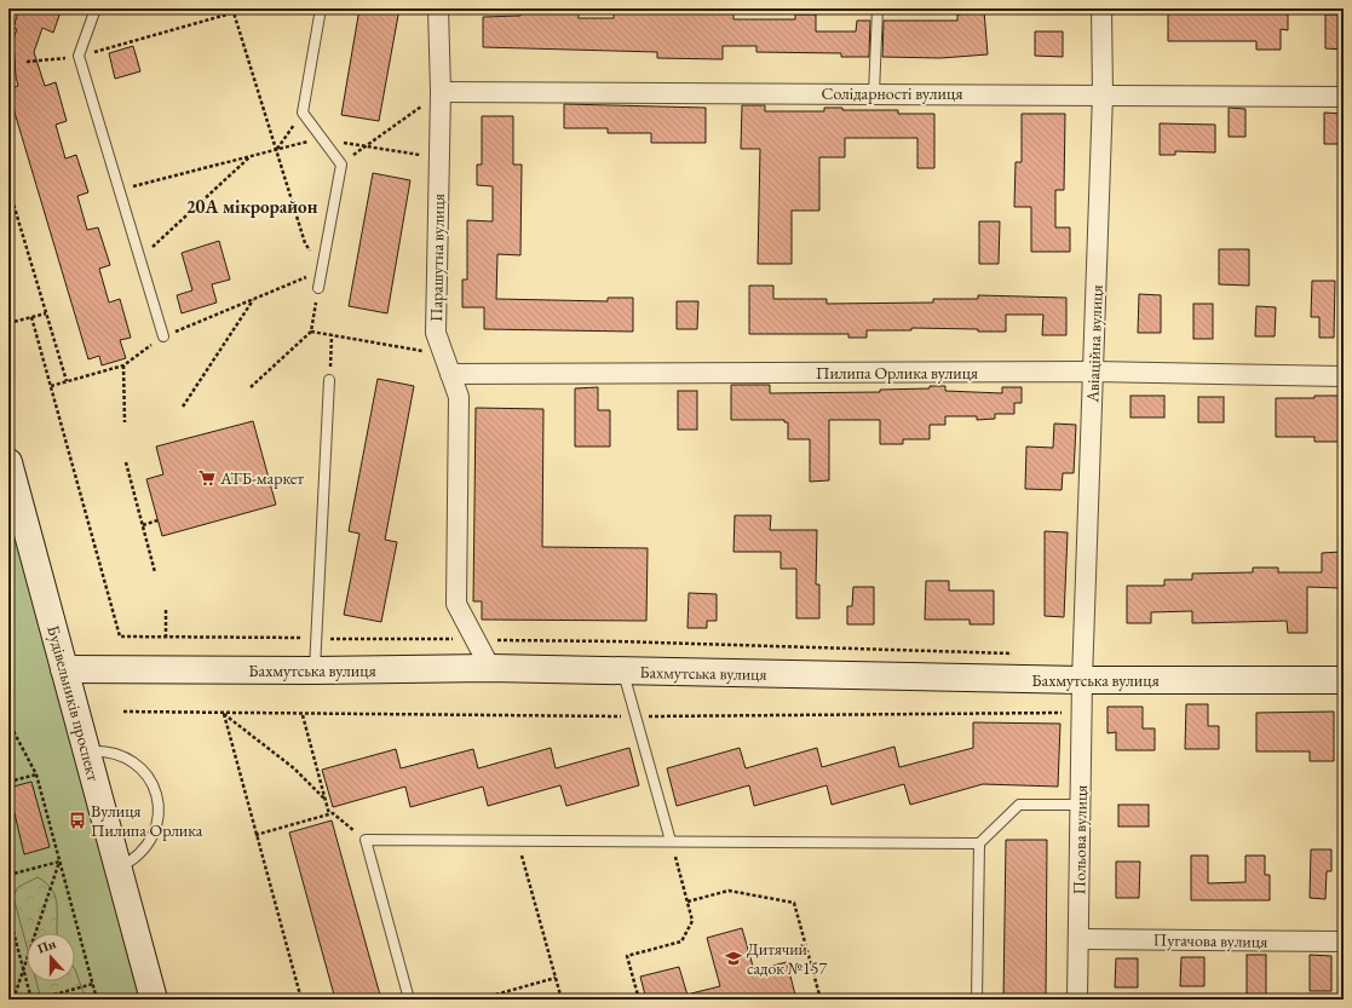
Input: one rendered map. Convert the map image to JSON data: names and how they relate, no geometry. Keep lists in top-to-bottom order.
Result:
{
  "streets": {
    "street": [
      "Солідарності вулиця",
      "Парашутна вулиця",
      "Авіаційна вулиця",
      "Пилипа Орлика вулиця",
      "Бахмутська вулиця",
      "Будівельників проспект",
      "Польова вулиця",
      "Пугачова вулиця"
    ]
  },
  "crossings": [
    ["Солідарності вулиця", "Парашутна вулиця"],
    ["Солідарності вулиця", "Авіаційна вулиця"],
    ["Парашутна вулиця", "Пилипа Орлика вулиця"],
    ["Парашутна вулиця", "Бахмутська вулиця"],
    ["Авіаційна вулиця", "Пилипа Орлика вулиця"],
    ["Авіаційна вулиця", "Бахмутська вулиця"],
    ["Авіаційна вулиця", "Польова вулиця"],
    ["Бахмутська вулиця", "Будівельників проспект"],
    ["Бахмутська вулиця", "Польова вулиця"],
    ["Польова вулиця", "Пугачова вулиця"]
  ],
  "districts": ["20А мікрорайон"],
  "places": {
    "supermarket": ["АТБ-маркет"],
    "bus stop": ["Вулиця Пилипа Орлика"],
    "school or university": ["Дитячий садок №157"]
  },
  "north": "top"
}
